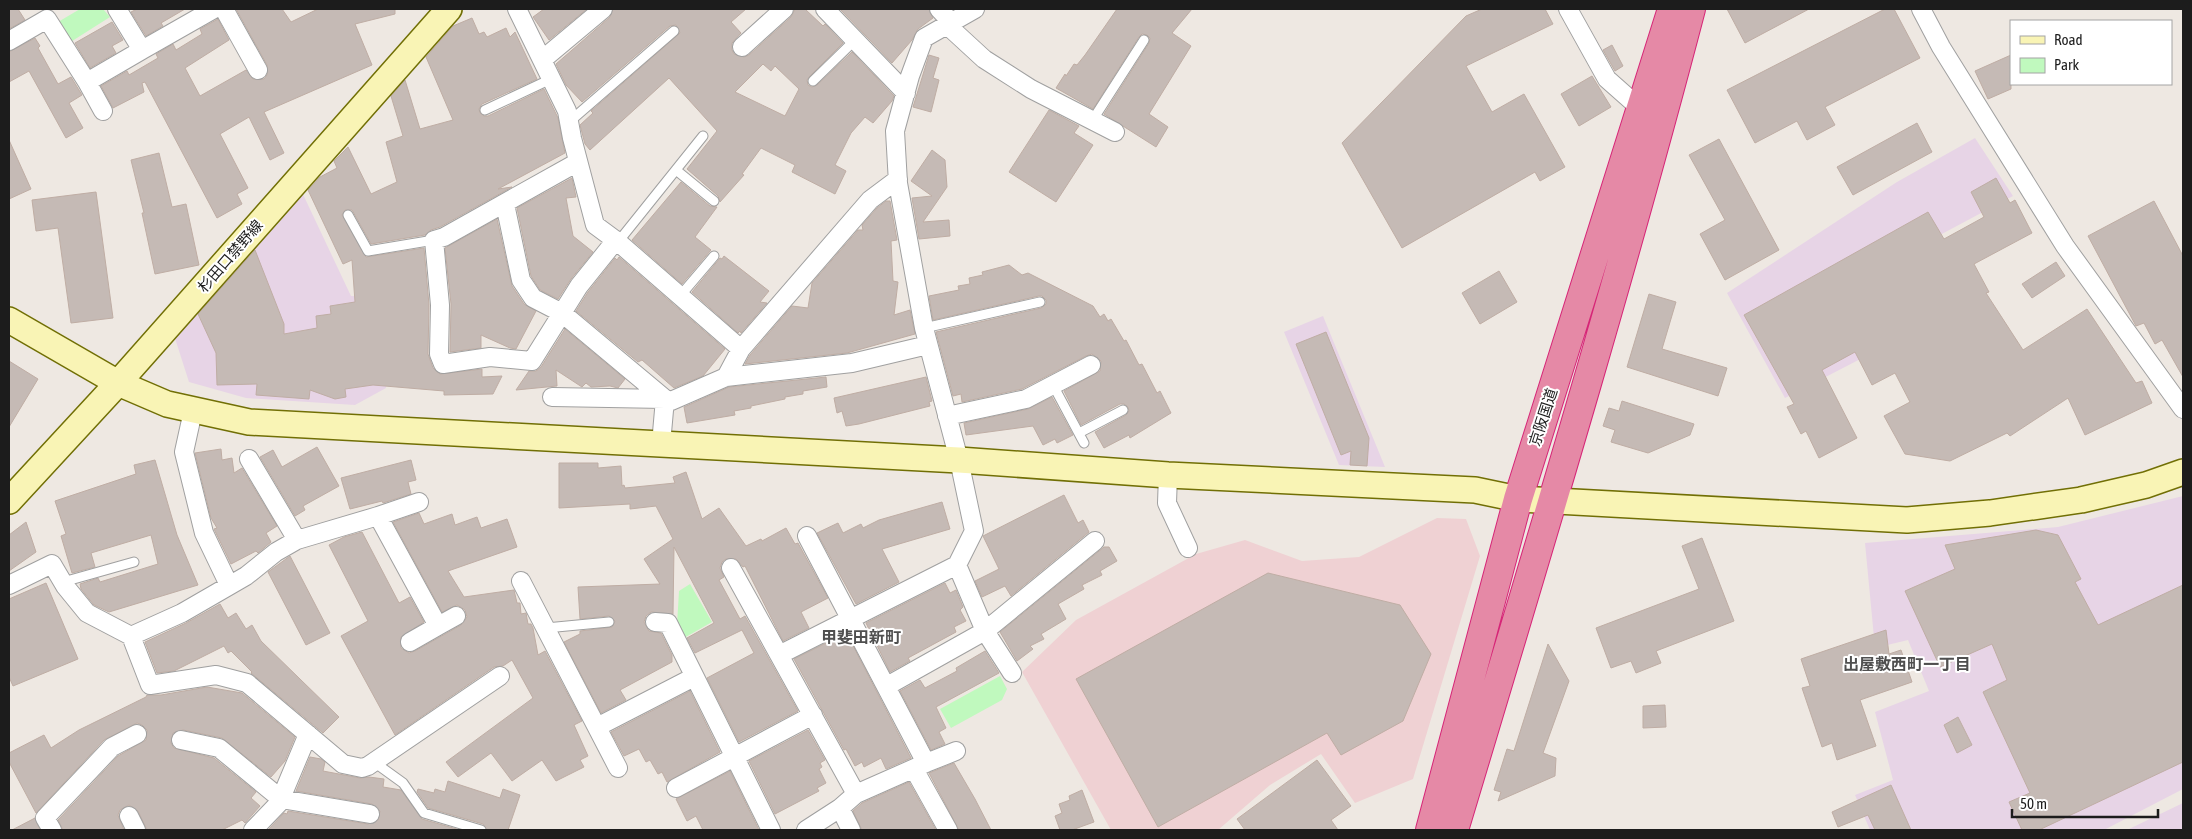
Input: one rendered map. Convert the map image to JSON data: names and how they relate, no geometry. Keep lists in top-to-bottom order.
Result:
{
  "streets": {
    "highway": ["京阪国道"],
    "street": ["杉田口禁野線"]
  },
  "districts": ["甲斐田新町", "出屋敷西町一丁目"],
  "legend": ["Road", "Park"],
  "scale_bar": "50 m"
}
